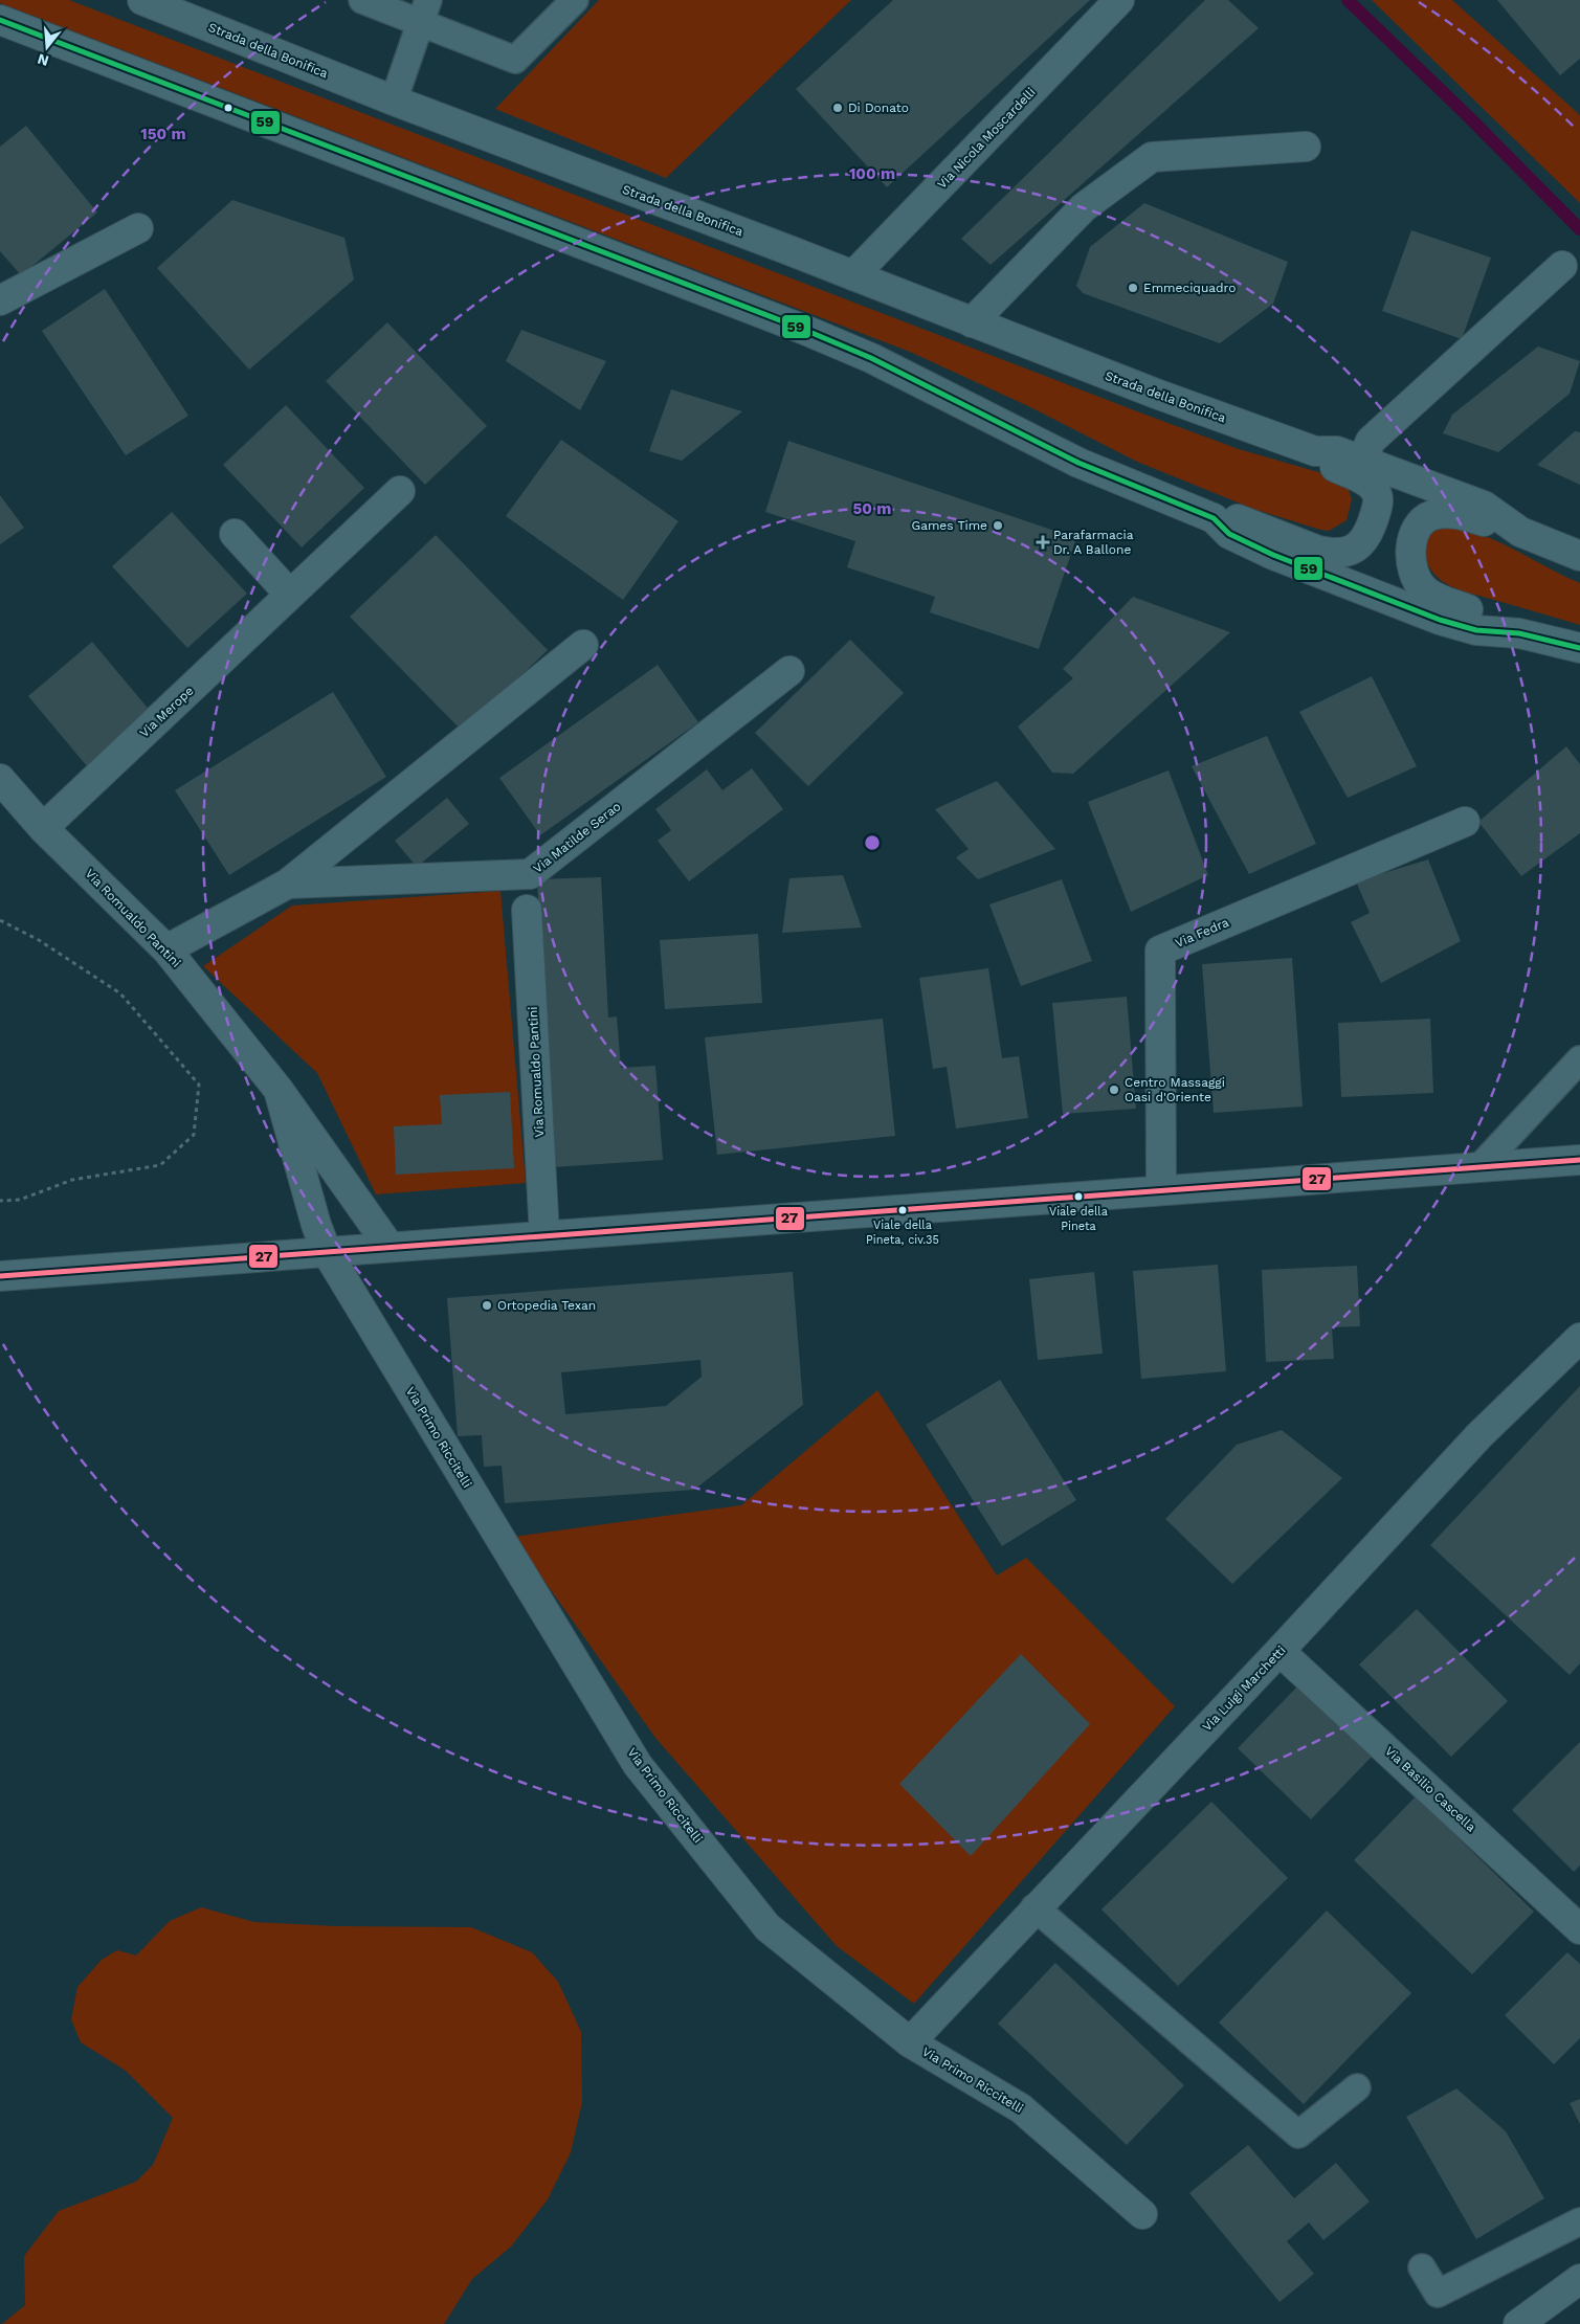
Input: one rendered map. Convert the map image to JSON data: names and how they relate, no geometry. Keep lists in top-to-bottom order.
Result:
{
  "streets": {
    "street": [
      "Strada della Bonifica",
      "Via Nicola Moscardelli",
      "Via Merope",
      "Via Matilde Serao",
      "Via Romualdo Pantini",
      "Via Fedra",
      "Via Primo Riccitelli",
      "Via Luigi Marchetti",
      "Via Basilio Cascella"
    ]
  },
  "crossings": [
    ["Strada della Bonifica", "Via Nicola Moscardelli"],
    ["Via Merope", "Via Romualdo Pantini"],
    ["Via Matilde Serao", "Via Romualdo Pantini"],
    ["Via Romualdo Pantini", "Via Primo Riccitelli"],
    ["Via Primo Riccitelli", "Via Luigi Marchetti"],
    ["Via Luigi Marchetti", "Via Basilio Cascella"]
  ],
  "places": {
    "other": [
      "Di Donato",
      "Emmeciquadro",
      "Games Time",
      "Centro Massaggi Oasi d'Oriente",
      "Viale della Pineta",
      "Viale della Pineta, civ.35",
      "Ortopedia Texan"
    ],
    "health": ["Parafarmacia Dr. A Ballone"]
  },
  "lines": ["transit line 59", "transit line 27"],
  "north": "bottom",
  "rings": ["150 m", "100 m", "50 m"]
}
